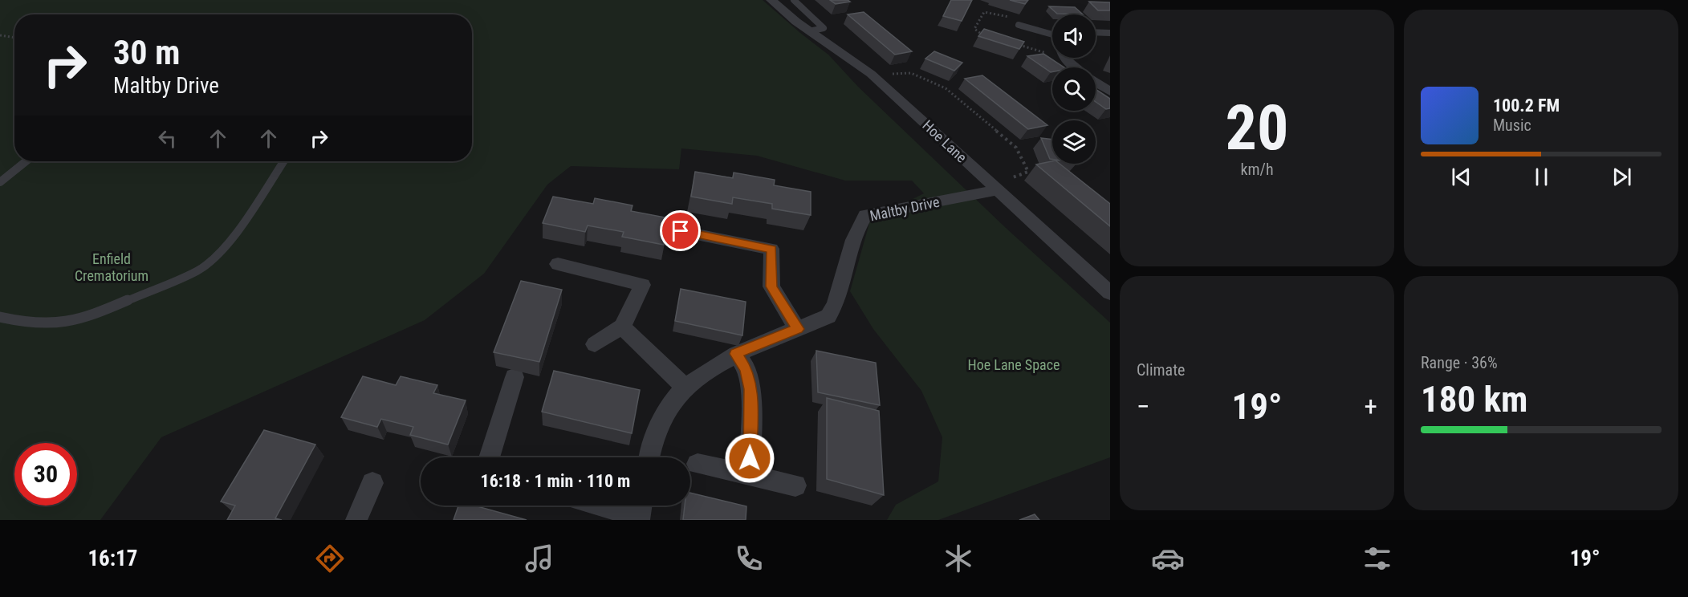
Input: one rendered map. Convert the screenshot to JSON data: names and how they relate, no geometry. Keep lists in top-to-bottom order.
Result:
{
  "streets": {
    "street": ["Hoe Lane", "Maltby Drive"]
  },
  "crossings": [
    ["Hoe Lane", "Maltby Drive"]
  ],
  "parks": ["Enfield Crematorium", "Hoe Lane Space"],
  "page": {
    "tile": [
      ["20", "km/h"],
      "Climate",
      ["Range · 36%", "180 km"]
    ],
    "turn": ["30 m", "Maltby Drive"],
    "song": ["100.2 FM", "Music"],
    "heat": ["−", "19°", "+"],
    "limit": "30",
    "trip": "16:18 · 1 min · 110 m",
    "tabs": ["16:17", "19°"]
  }
}
